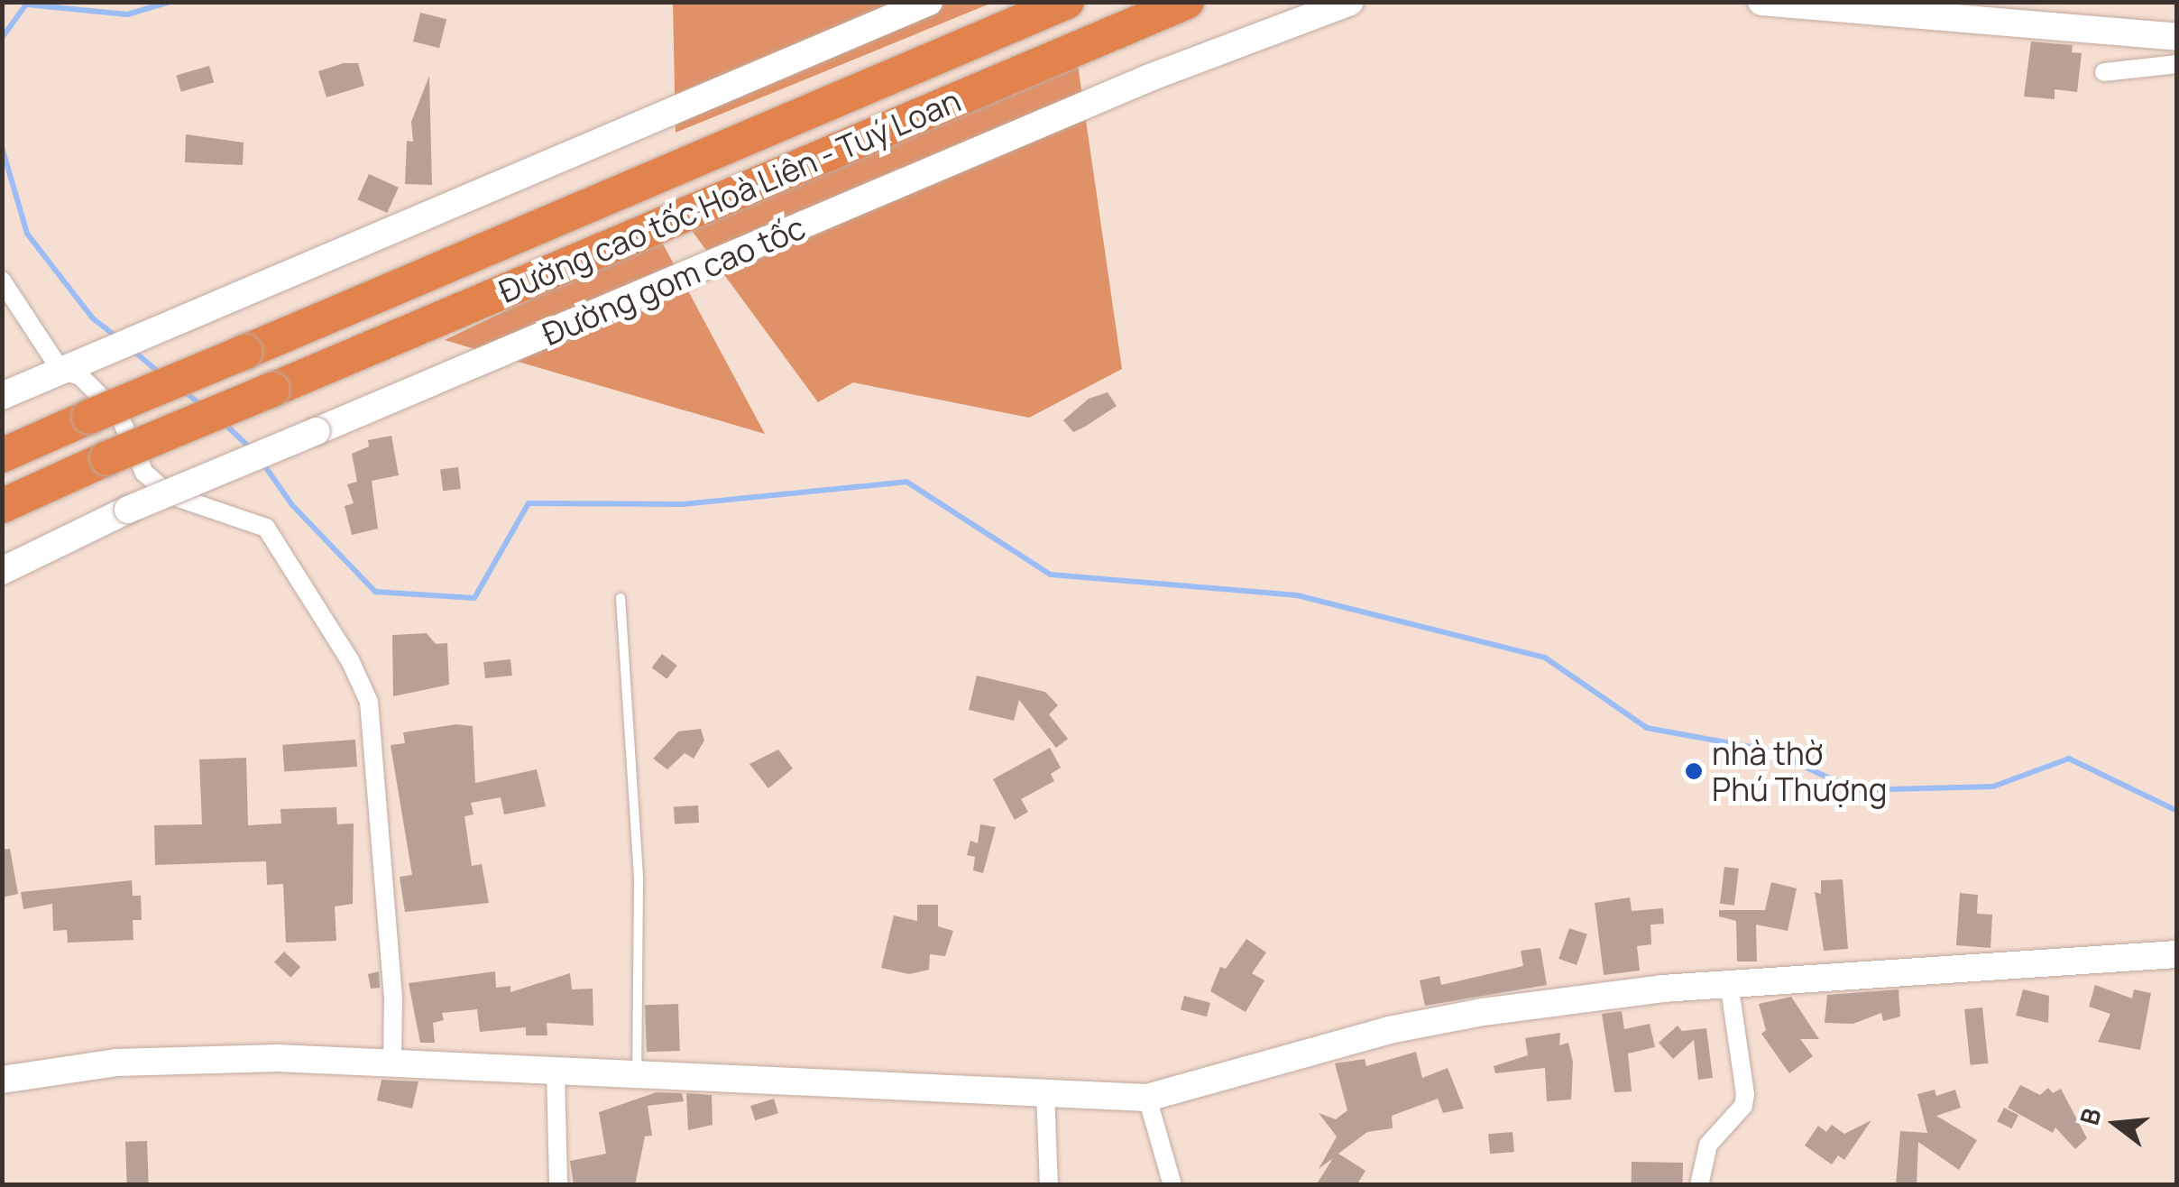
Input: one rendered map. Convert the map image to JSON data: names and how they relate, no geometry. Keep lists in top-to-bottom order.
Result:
{
  "streets": {
    "highway": ["Đường cao tốc Hoà Liên - Tuý Loan"],
    "main road": ["Đường gom cao tốc"]
  },
  "places": ["nhà thờ Phú Thượng"],
  "north": "left"
}
